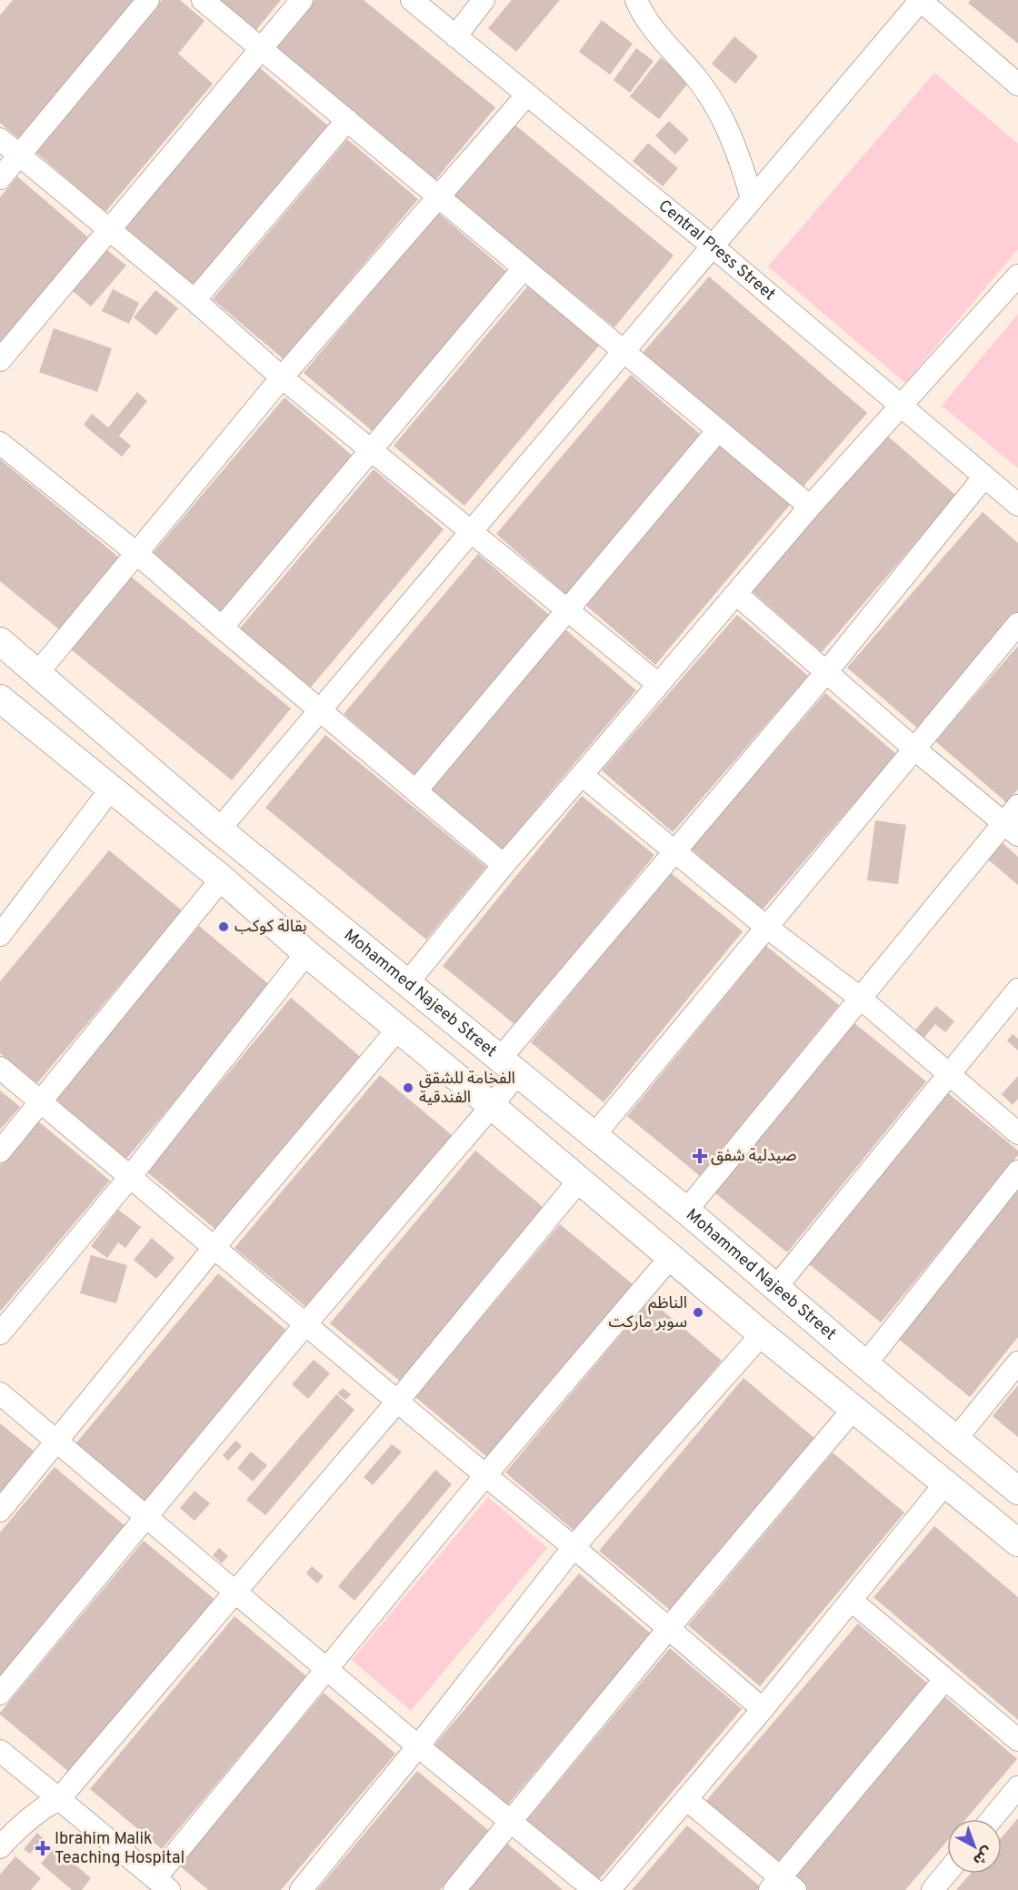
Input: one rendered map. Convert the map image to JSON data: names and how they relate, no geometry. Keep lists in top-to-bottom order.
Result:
{
  "streets": {
    "main road": ["Mohammed Najeeb Street"],
    "street": ["Central Press Street"]
  },
  "places": {
    "other": ["بقالة كوكب", "الفخامة للشقق الفندقية", "الناظم سوبر ماركت"],
    "health": ["صيدلية شفق", "Ibrahim Malik Teaching Hospital"]
  },
  "north": "bottom right"
}
